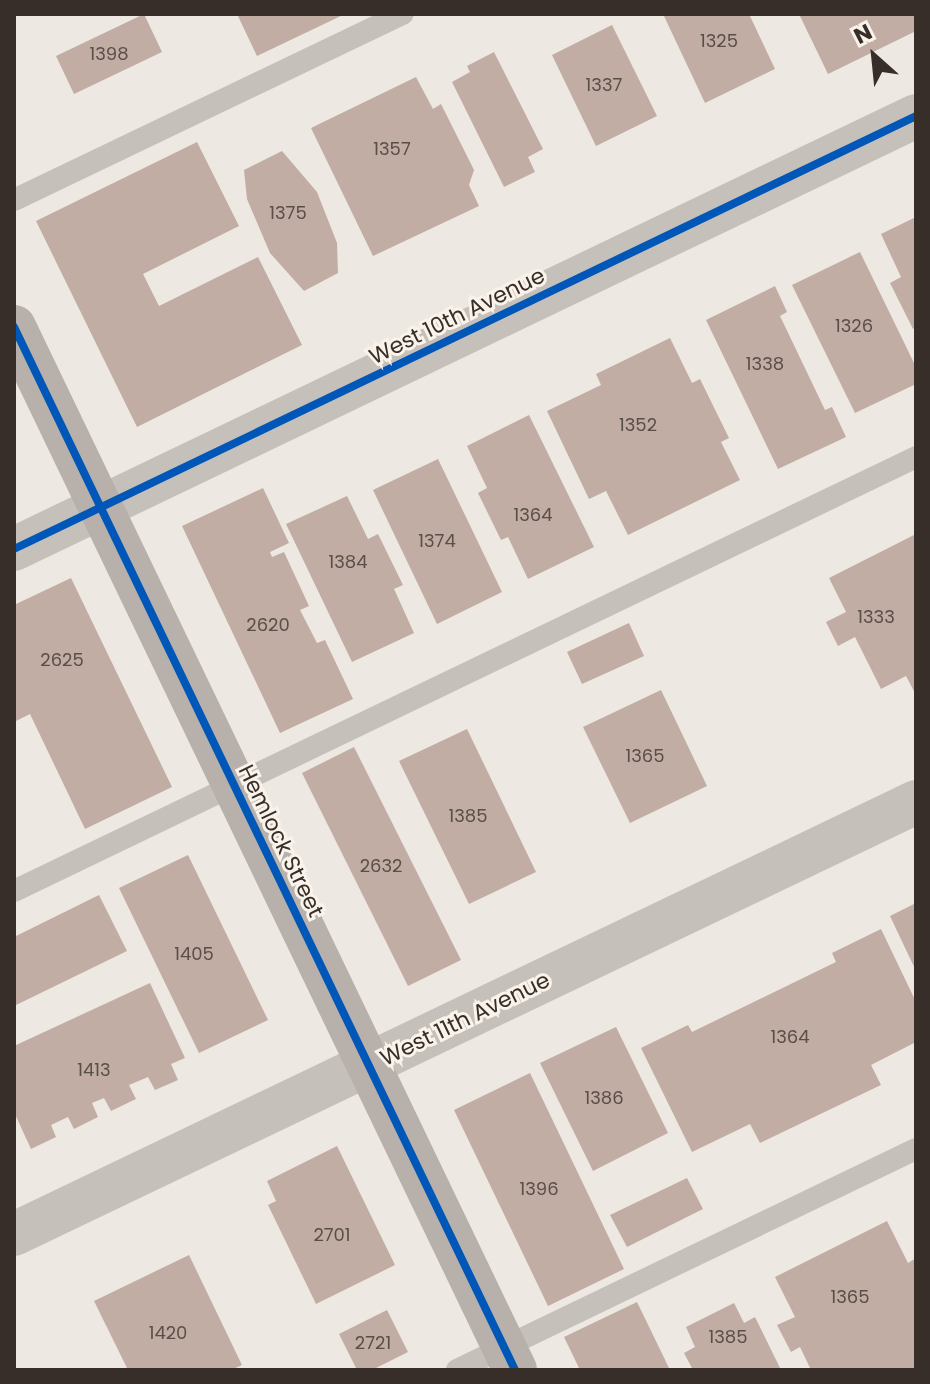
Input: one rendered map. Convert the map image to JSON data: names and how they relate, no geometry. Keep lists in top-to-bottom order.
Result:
{
  "streets": {
    "street": ["West 10th Avenue", "Hemlock Street", "West 11th Avenue"]
  },
  "crossings": [
    ["West 10th Avenue", "Hemlock Street"],
    ["Hemlock Street", "West 11th Avenue"]
  ],
  "house_numbers": [
    "1325",
    "1398",
    "1337",
    "1357",
    "1375",
    "1326",
    "1338",
    "1352",
    "1364",
    "1374",
    "1384",
    "1333",
    "2620",
    "2625",
    "1365",
    "1385",
    "2632",
    "1405",
    "1364",
    "1413",
    "1386",
    "1396",
    "2701",
    "1365",
    "1420",
    "1385",
    "2721"
  ],
  "north": "top left"
}
